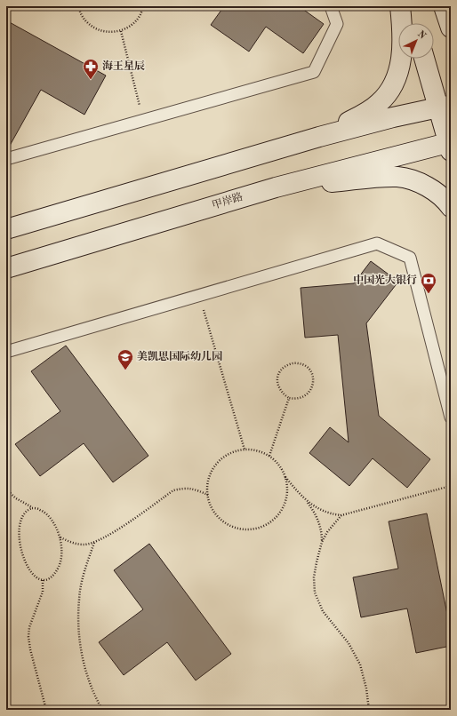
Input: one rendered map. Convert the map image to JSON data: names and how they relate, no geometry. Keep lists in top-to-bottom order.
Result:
{
  "streets": {
    "main road": ["甲岸路"]
  },
  "places": {
    "pharmacy": ["海王星辰"],
    "bank": ["中国光大银行"],
    "school or university": ["美凯思国际幼儿园"]
  },
  "north": "top right"
}
